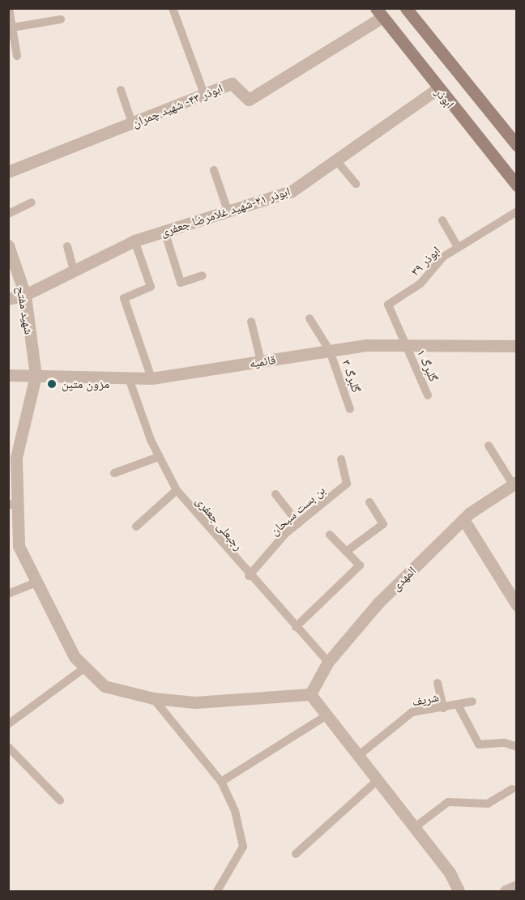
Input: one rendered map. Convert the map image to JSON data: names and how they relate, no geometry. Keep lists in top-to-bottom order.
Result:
{
  "streets": {
    "main road": ["ابوذر"],
    "street": [
      "ابوذر ۴۳- شهید چمران",
      "ابوذر ۴۱-شهید غلامرضا جعفری",
      "شهید مفتح",
      "قائمیه",
      "المهدی"
    ],
    "lane": [
      "ابوذر ۳۹",
      "گلبرگ ۱",
      "گلبرگ ۳",
      "بن بست سبحان",
      "رجبعلی جعفری",
      "شریف"
    ]
  },
  "crossings": [
    ["ابوذر", "ابوذر ۴۳- شهید چمران"],
    ["ابوذر", "ابوذر ۴۱-شهید غلامرضا جعفری"],
    ["ابوذر ۴۱-شهید غلامرضا جعفری", "شهید مفتح"],
    ["ابوذر ۳۹", "قائمیه"],
    ["ابوذر ۳۹", "گلبرگ ۱"],
    ["شهید مفتح", "قائمیه"],
    ["قائمیه", "گلبرگ ۱"],
    ["قائمیه", "گلبرگ ۳"],
    ["قائمیه", "رجبعلی جعفری"],
    ["بن بست سبحان", "رجبعلی جعفری"],
    ["رجبعلی جعفری", "المهدی"]
  ],
  "places": ["مزون متین"]
}
